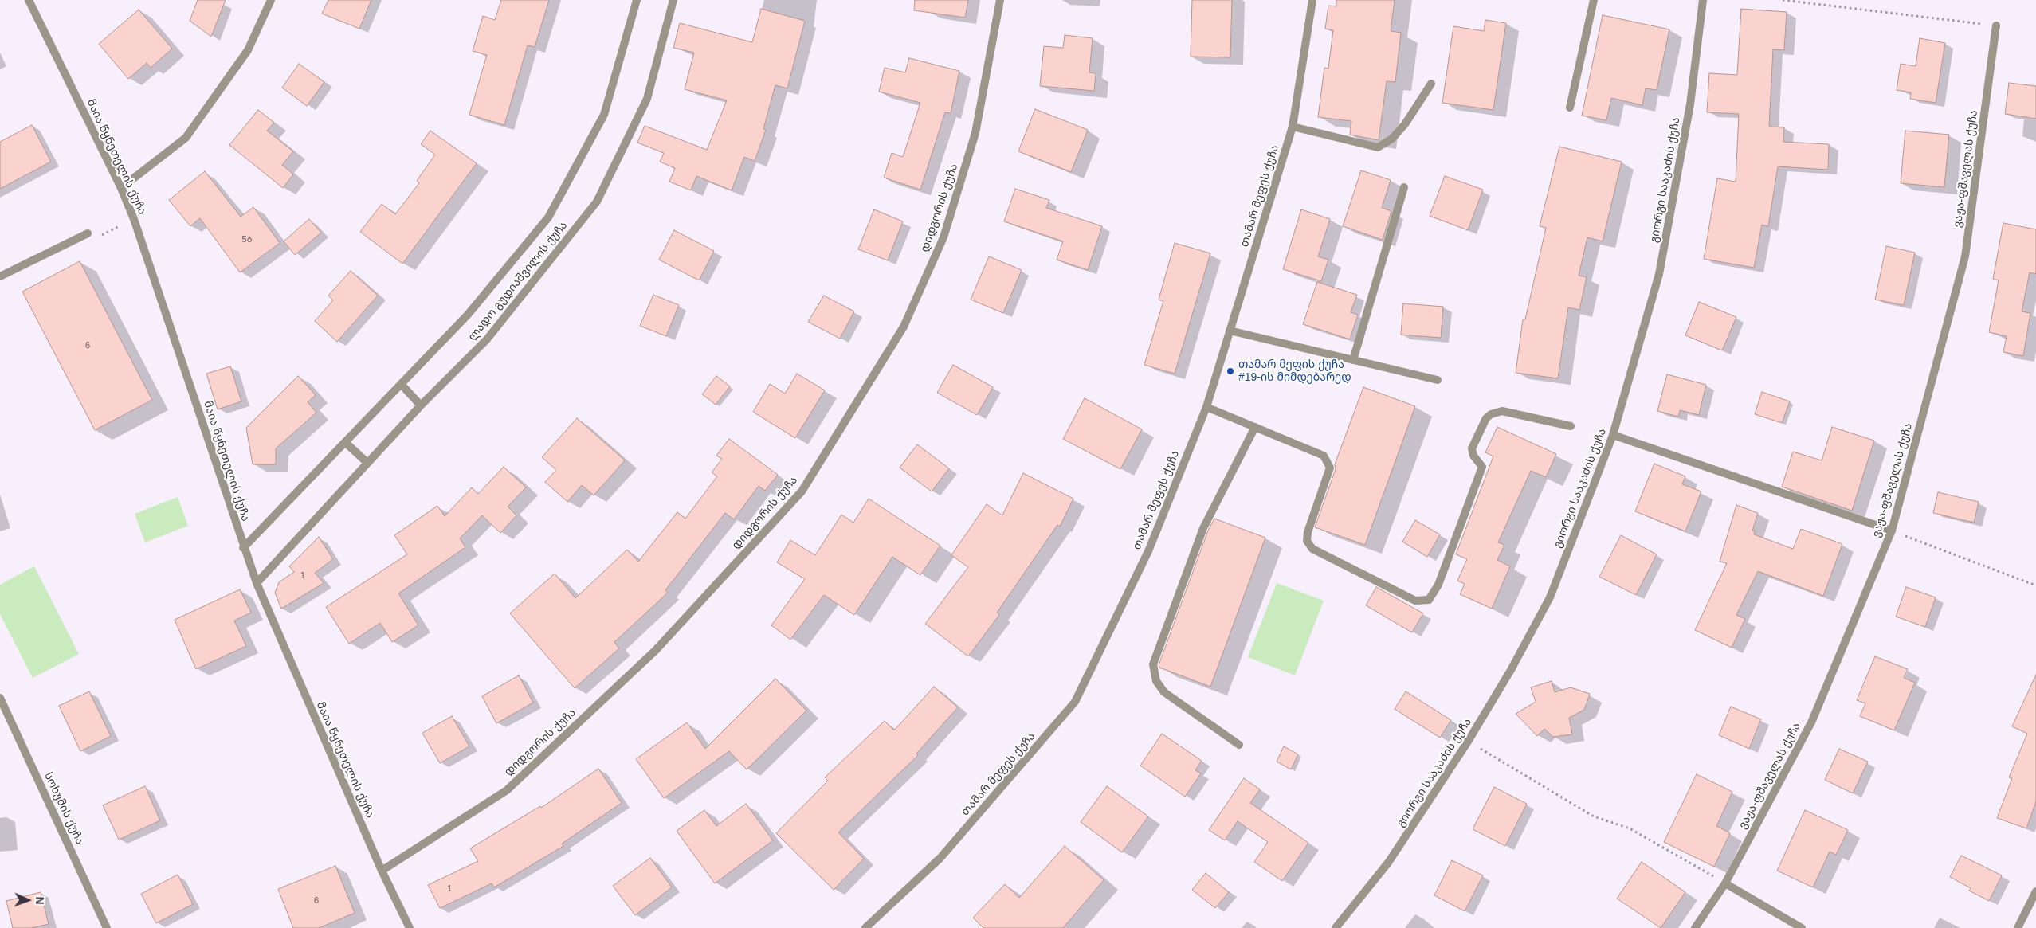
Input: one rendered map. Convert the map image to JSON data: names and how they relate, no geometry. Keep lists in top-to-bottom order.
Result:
{
  "streets": {
    "street": [
      "მაია წყნეთელის ქუჩა",
      "ვაჟა-ფშაველას ქუჩა",
      "გიორგი სააკაძის ქუჩა",
      "თამარ მეფეს ქუჩა",
      "დიდგორის ქუჩა",
      "ლადო გუდიაშვილის ქუჩა",
      "სოხუმის ქუჩა"
    ]
  },
  "crossings": [
    ["მაია წყნეთელის ქუჩა", "დიდგორის ქუჩა"],
    ["მაია წყნეთელის ქუჩა", "ლადო გუდიაშვილის ქუჩა"]
  ],
  "places": ["თამარ მეფის ქუჩა #19-ის მიმდებარედ"],
  "house_numbers": [
    "5ბ",
    "6",
    "1",
    "1",
    "6"
  ],
  "north": "right"
}
